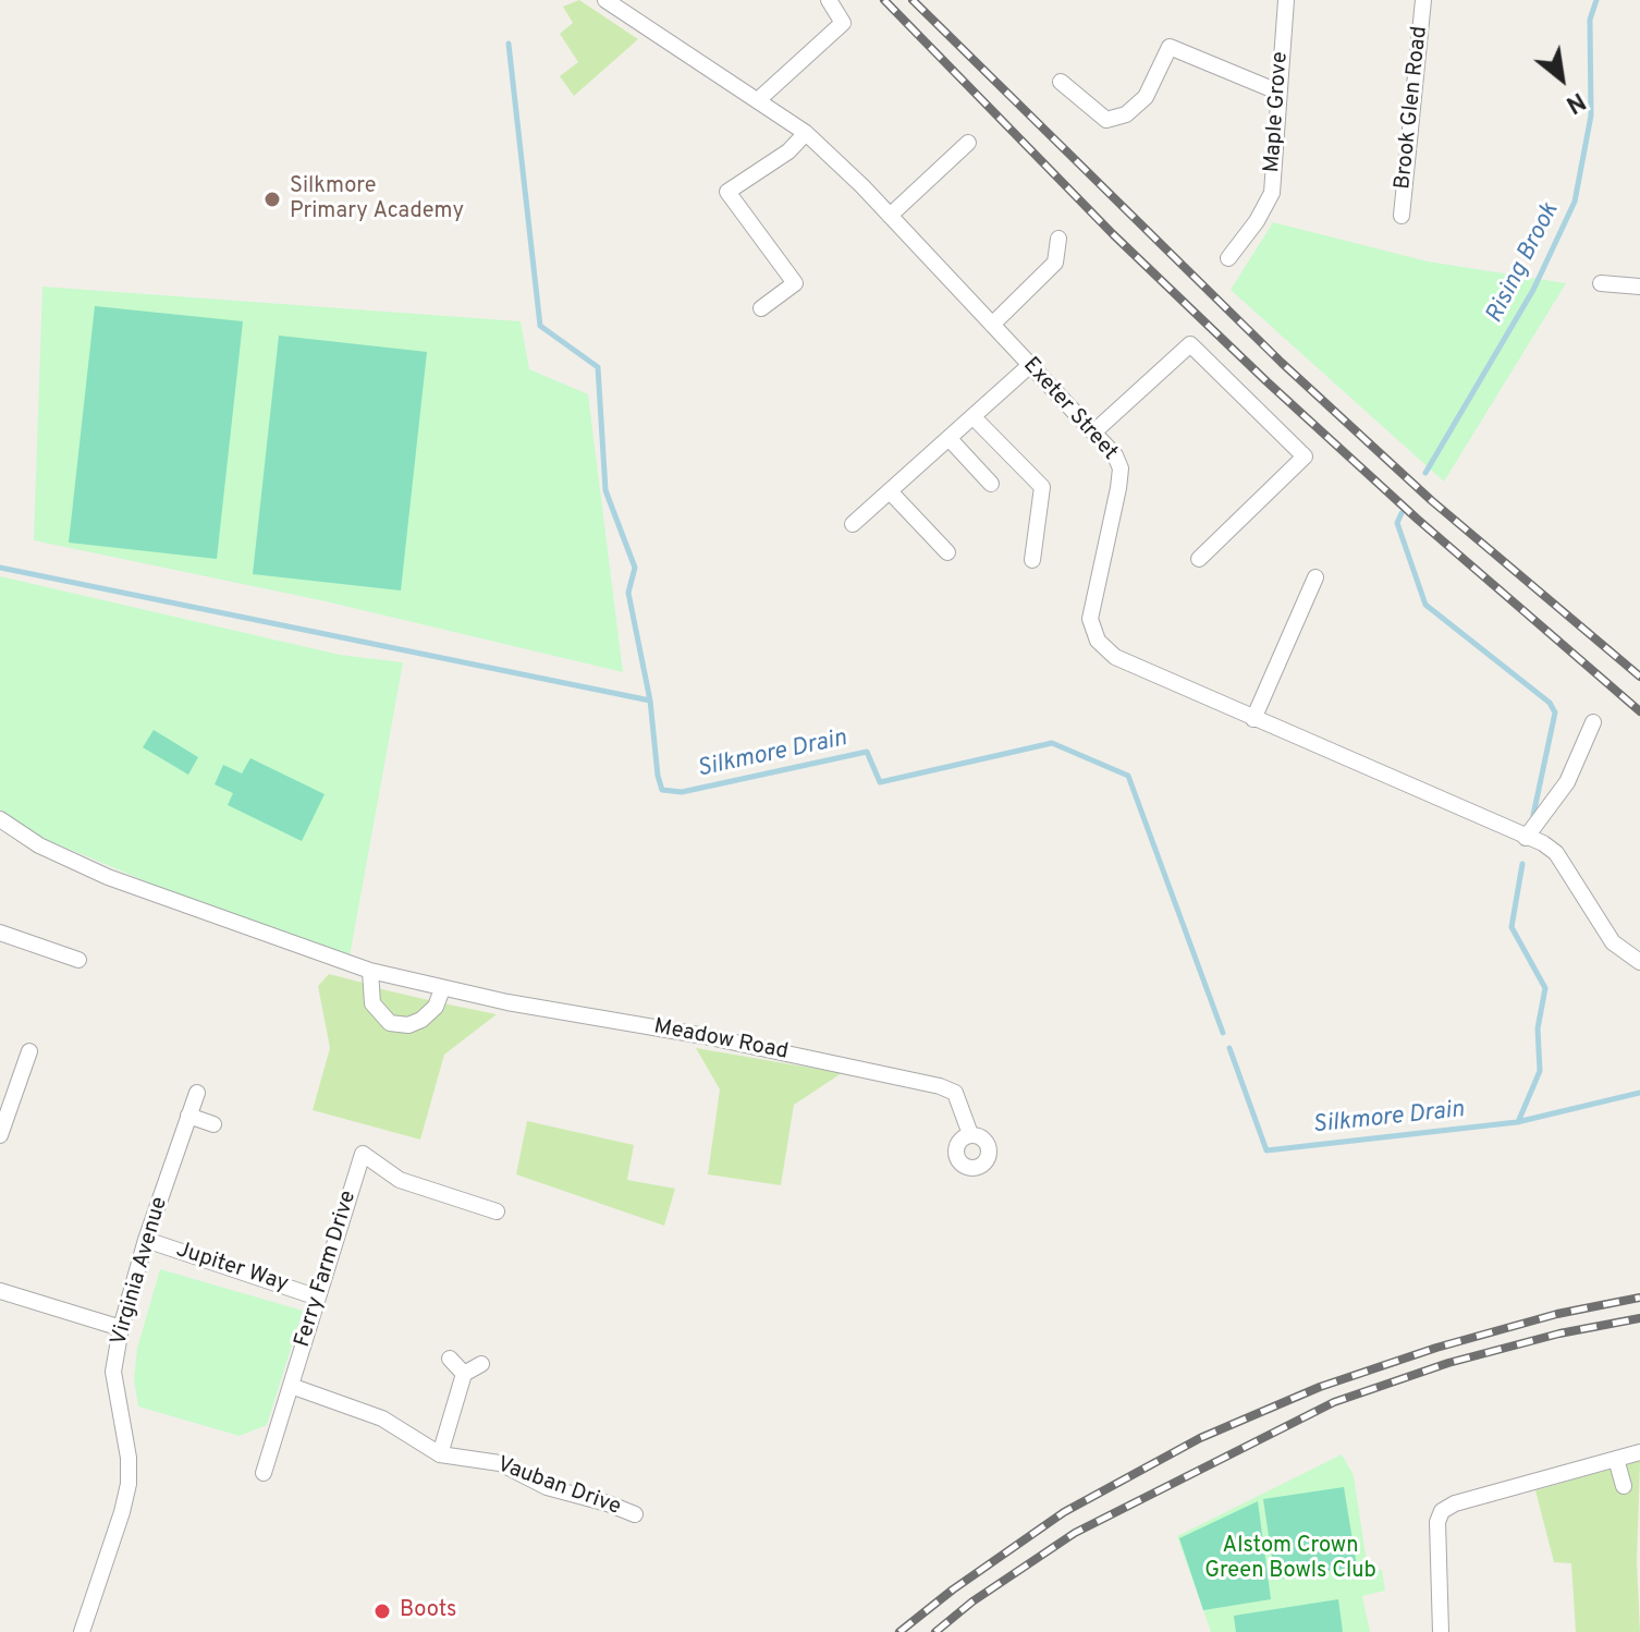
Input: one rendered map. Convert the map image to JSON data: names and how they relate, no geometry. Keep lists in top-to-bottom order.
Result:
{
  "streets": {
    "street": [
      "Brook Glen Road",
      "Maple Grove",
      "Exeter Street",
      "Meadow Road",
      "Jupiter Way",
      "Ferry Farm Drive",
      "Virginia Avenue",
      "Vauban Drive"
    ]
  },
  "crossings": [
    ["Jupiter Way", "Ferry Farm Drive"],
    ["Jupiter Way", "Virginia Avenue"],
    ["Ferry Farm Drive", "Vauban Drive"]
  ],
  "water": ["Rising Brook", "Silkmore Drain"],
  "parks": ["Alstom Crown Green Bowls Club"],
  "places": ["Silkmore Primary Academy", "Boots"],
  "north": "bottom right"
}
